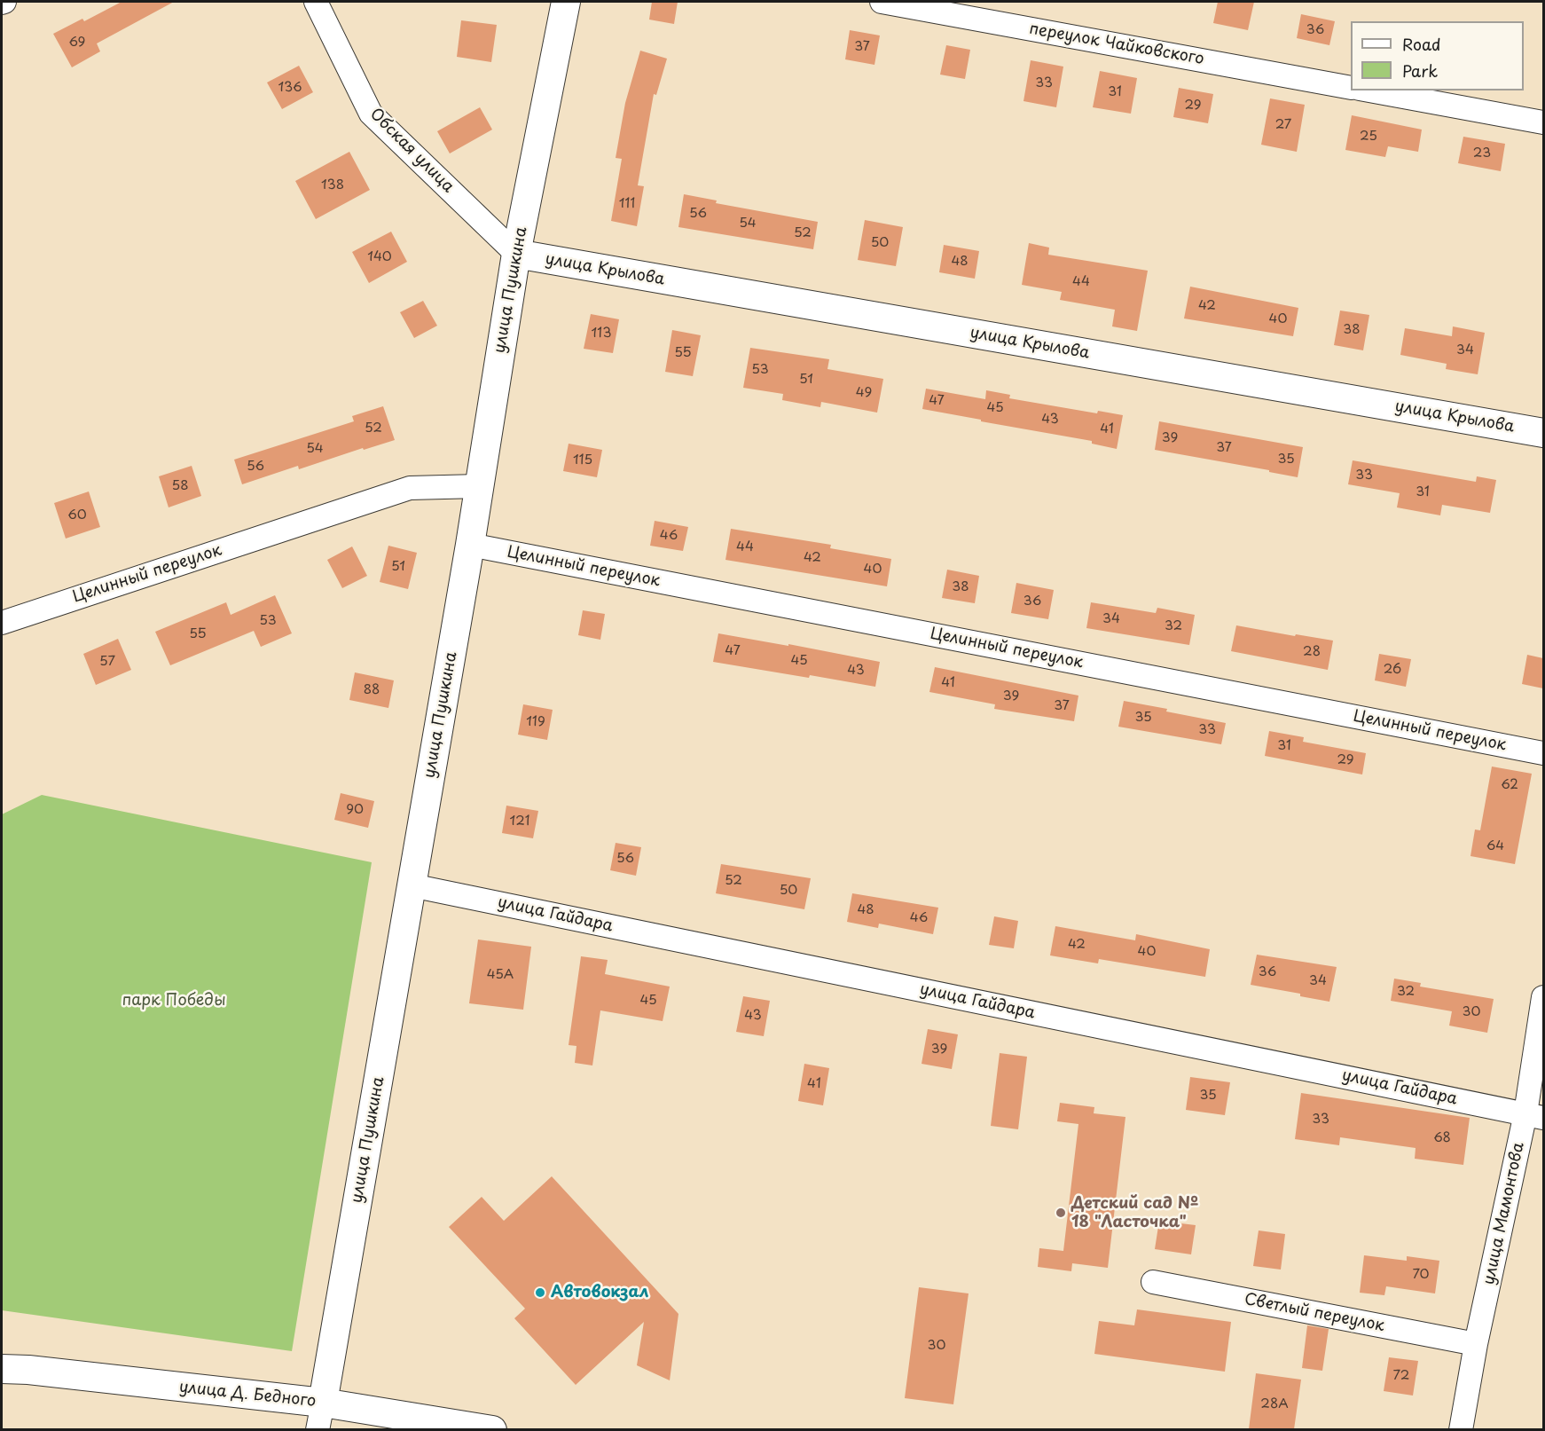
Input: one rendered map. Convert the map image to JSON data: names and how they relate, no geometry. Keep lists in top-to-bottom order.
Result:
{
  "streets": {
    "street": [
      "переулок Чайковского",
      "Обская улица",
      "улица Крылова",
      "улица Пушкина",
      "Целинный переулок",
      "улица Гайдара",
      "улица Мамонтова",
      "Светлый переулок",
      "улица Д. Бедного"
    ]
  },
  "crossings": [
    ["Обская улица", "улица Крылова"],
    ["Обская улица", "улица Пушкина"],
    ["улица Крылова", "улица Пушкина"],
    ["улица Пушкина", "Целинный переулок"],
    ["улица Пушкина", "улица Гайдара"],
    ["улица Пушкина", "улица Д. Бедного"],
    ["улица Гайдара", "улица Мамонтова"],
    ["улица Мамонтова", "Светлый переулок"]
  ],
  "parks": ["парк Победы"],
  "places": ["Детский сад № 18 \"Ласточка\"", "Автовокзал"],
  "house_numbers": [
    "36",
    "69",
    "37",
    "33",
    "136",
    "31",
    "29",
    "27",
    "25",
    "23",
    "138",
    "111",
    "56",
    "54",
    "52",
    "50",
    "140",
    "48",
    "44",
    "42",
    "40",
    "38",
    "113",
    "34",
    "55",
    "53",
    "51",
    "49",
    "47",
    "45",
    "43",
    "52",
    "41",
    "39",
    "37",
    "54",
    "35",
    "115",
    "56",
    "33",
    "58",
    "31",
    "60",
    "46",
    "44",
    "42",
    "51",
    "40",
    "38",
    "36",
    "34",
    "53",
    "32",
    "55",
    "47",
    "28",
    "45",
    "57",
    "26",
    "43",
    "41",
    "88",
    "39",
    "37",
    "35",
    "119",
    "33",
    "31",
    "29",
    "62",
    "90",
    "121",
    "64",
    "56",
    "52",
    "50",
    "48",
    "46",
    "42",
    "40",
    "36",
    "45А",
    "34",
    "32",
    "45",
    "30",
    "43",
    "39",
    "41",
    "35",
    "33",
    "68",
    "70",
    "30",
    "72",
    "28А"
  ],
  "legend": ["Road", "Park"]
}
